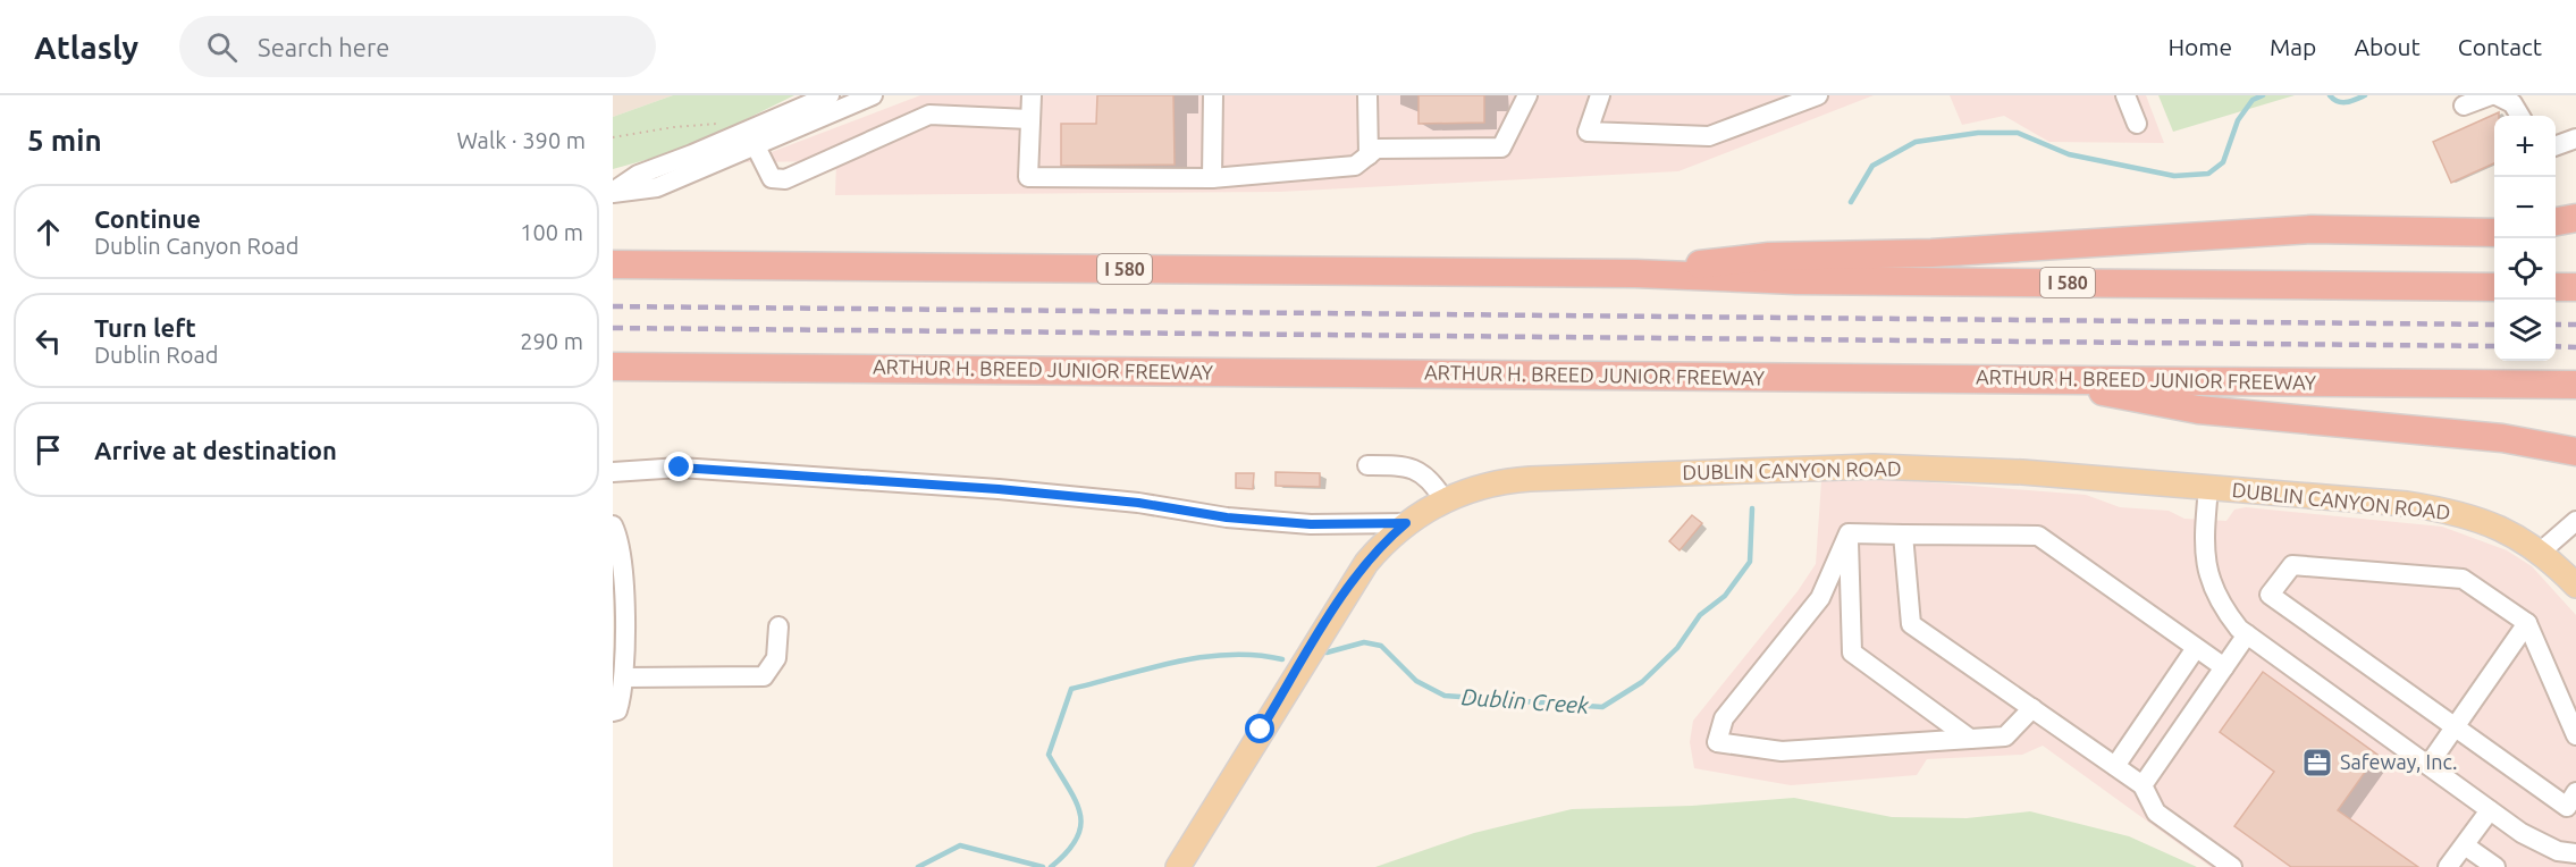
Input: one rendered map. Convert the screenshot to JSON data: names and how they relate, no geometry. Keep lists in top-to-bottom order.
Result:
{
  "streets": {
    "highway": ["I 580", "ARTHUR H. BREED JUNIOR FREEWAY"],
    "main road": ["DUBLIN CANYON ROAD"]
  },
  "water": ["Dublin Creek"],
  "places": {
    "office": ["Safeway, Inc."]
  },
  "page": {
    "header": "Atlasly",
    "search": "Search here",
    "nav": [
      "Home",
      "Map",
      "About",
      "Contact"
    ],
    "heading": ["5 min", "Walk · 390 m"],
    "map_buttons": ["+", "−"],
    "list": [
      ["Continue", "Dublin Canyon Road", "100 m"],
      ["Turn left", "Dublin Road", "290 m"],
      "Arrive at destination"
    ]
  }
}
